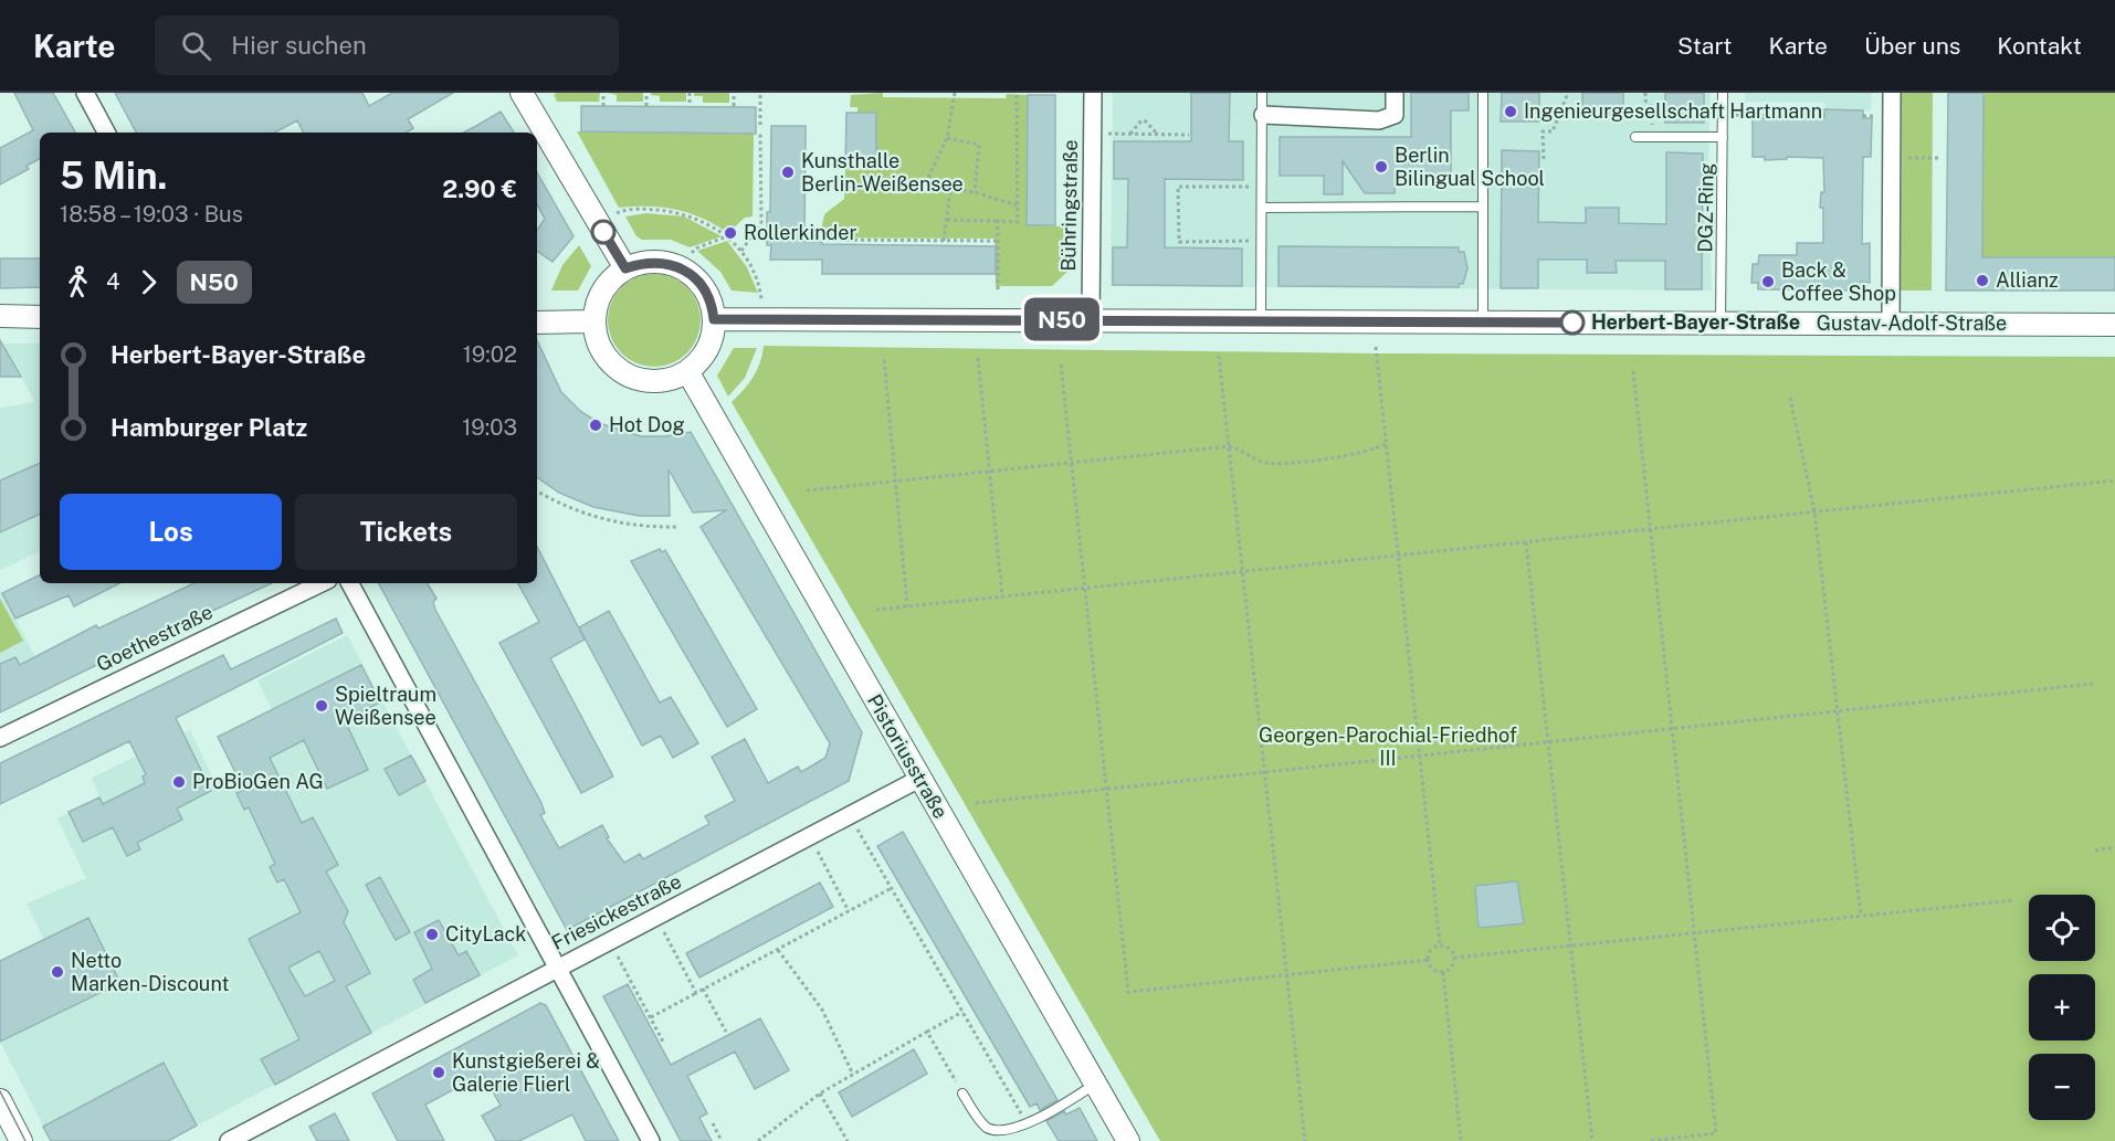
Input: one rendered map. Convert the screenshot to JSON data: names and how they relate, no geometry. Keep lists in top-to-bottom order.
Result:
{
  "streets": {
    "street": [
      "Bühringstraße",
      "Gustav-Adolf-Straße",
      "Goethestraße",
      "Pistoriusstraße",
      "Friesickestraße"
    ],
    "lane": ["DGZ-Ring"]
  },
  "crossings": [
    ["Bühringstraße", "Gustav-Adolf-Straße"],
    ["DGZ-Ring", "Gustav-Adolf-Straße"],
    ["Gustav-Adolf-Straße", "Pistoriusstraße"],
    ["Pistoriusstraße", "Friesickestraße"]
  ],
  "parks": ["Georgen-Parochial-Friedhof III"],
  "places": [
    "Ingenieurgesellschaft Hartmann",
    "Berlin Bilingual School",
    "Kunsthalle Berlin-Weißensee",
    "Rollerkinder",
    "Allianz",
    "Back & Coffee Shop",
    "Herbert-Bayer-Straße",
    "Hot Dog",
    "Spieltraum Weißensee",
    "ProBioGen AG",
    "CityLack",
    "Netto Marken-Discount",
    "Kunstgießerei & Galerie Flierl"
  ],
  "lines": ["bus line N50"],
  "page": {
    "header": "Karte",
    "search": "Hier suchen",
    "nav": [
      "Start",
      "Karte",
      "Über uns",
      "Kontakt"
    ],
    "on_map": "N50",
    "heading": ["5 Min.", "18:58 – 19:03 · Bus", "2.90 €"],
    "legs": ["4", "N50"],
    "list": [
      {
        "name": "Herbert-Bayer-Straße",
        "value": "19:02"
      },
      {
        "name": "Hamburger Platz",
        "value": "19:03"
      }
    ],
    "buttons": ["Los", "Tickets"],
    "map_buttons": ["+", "−"]
  }
}
